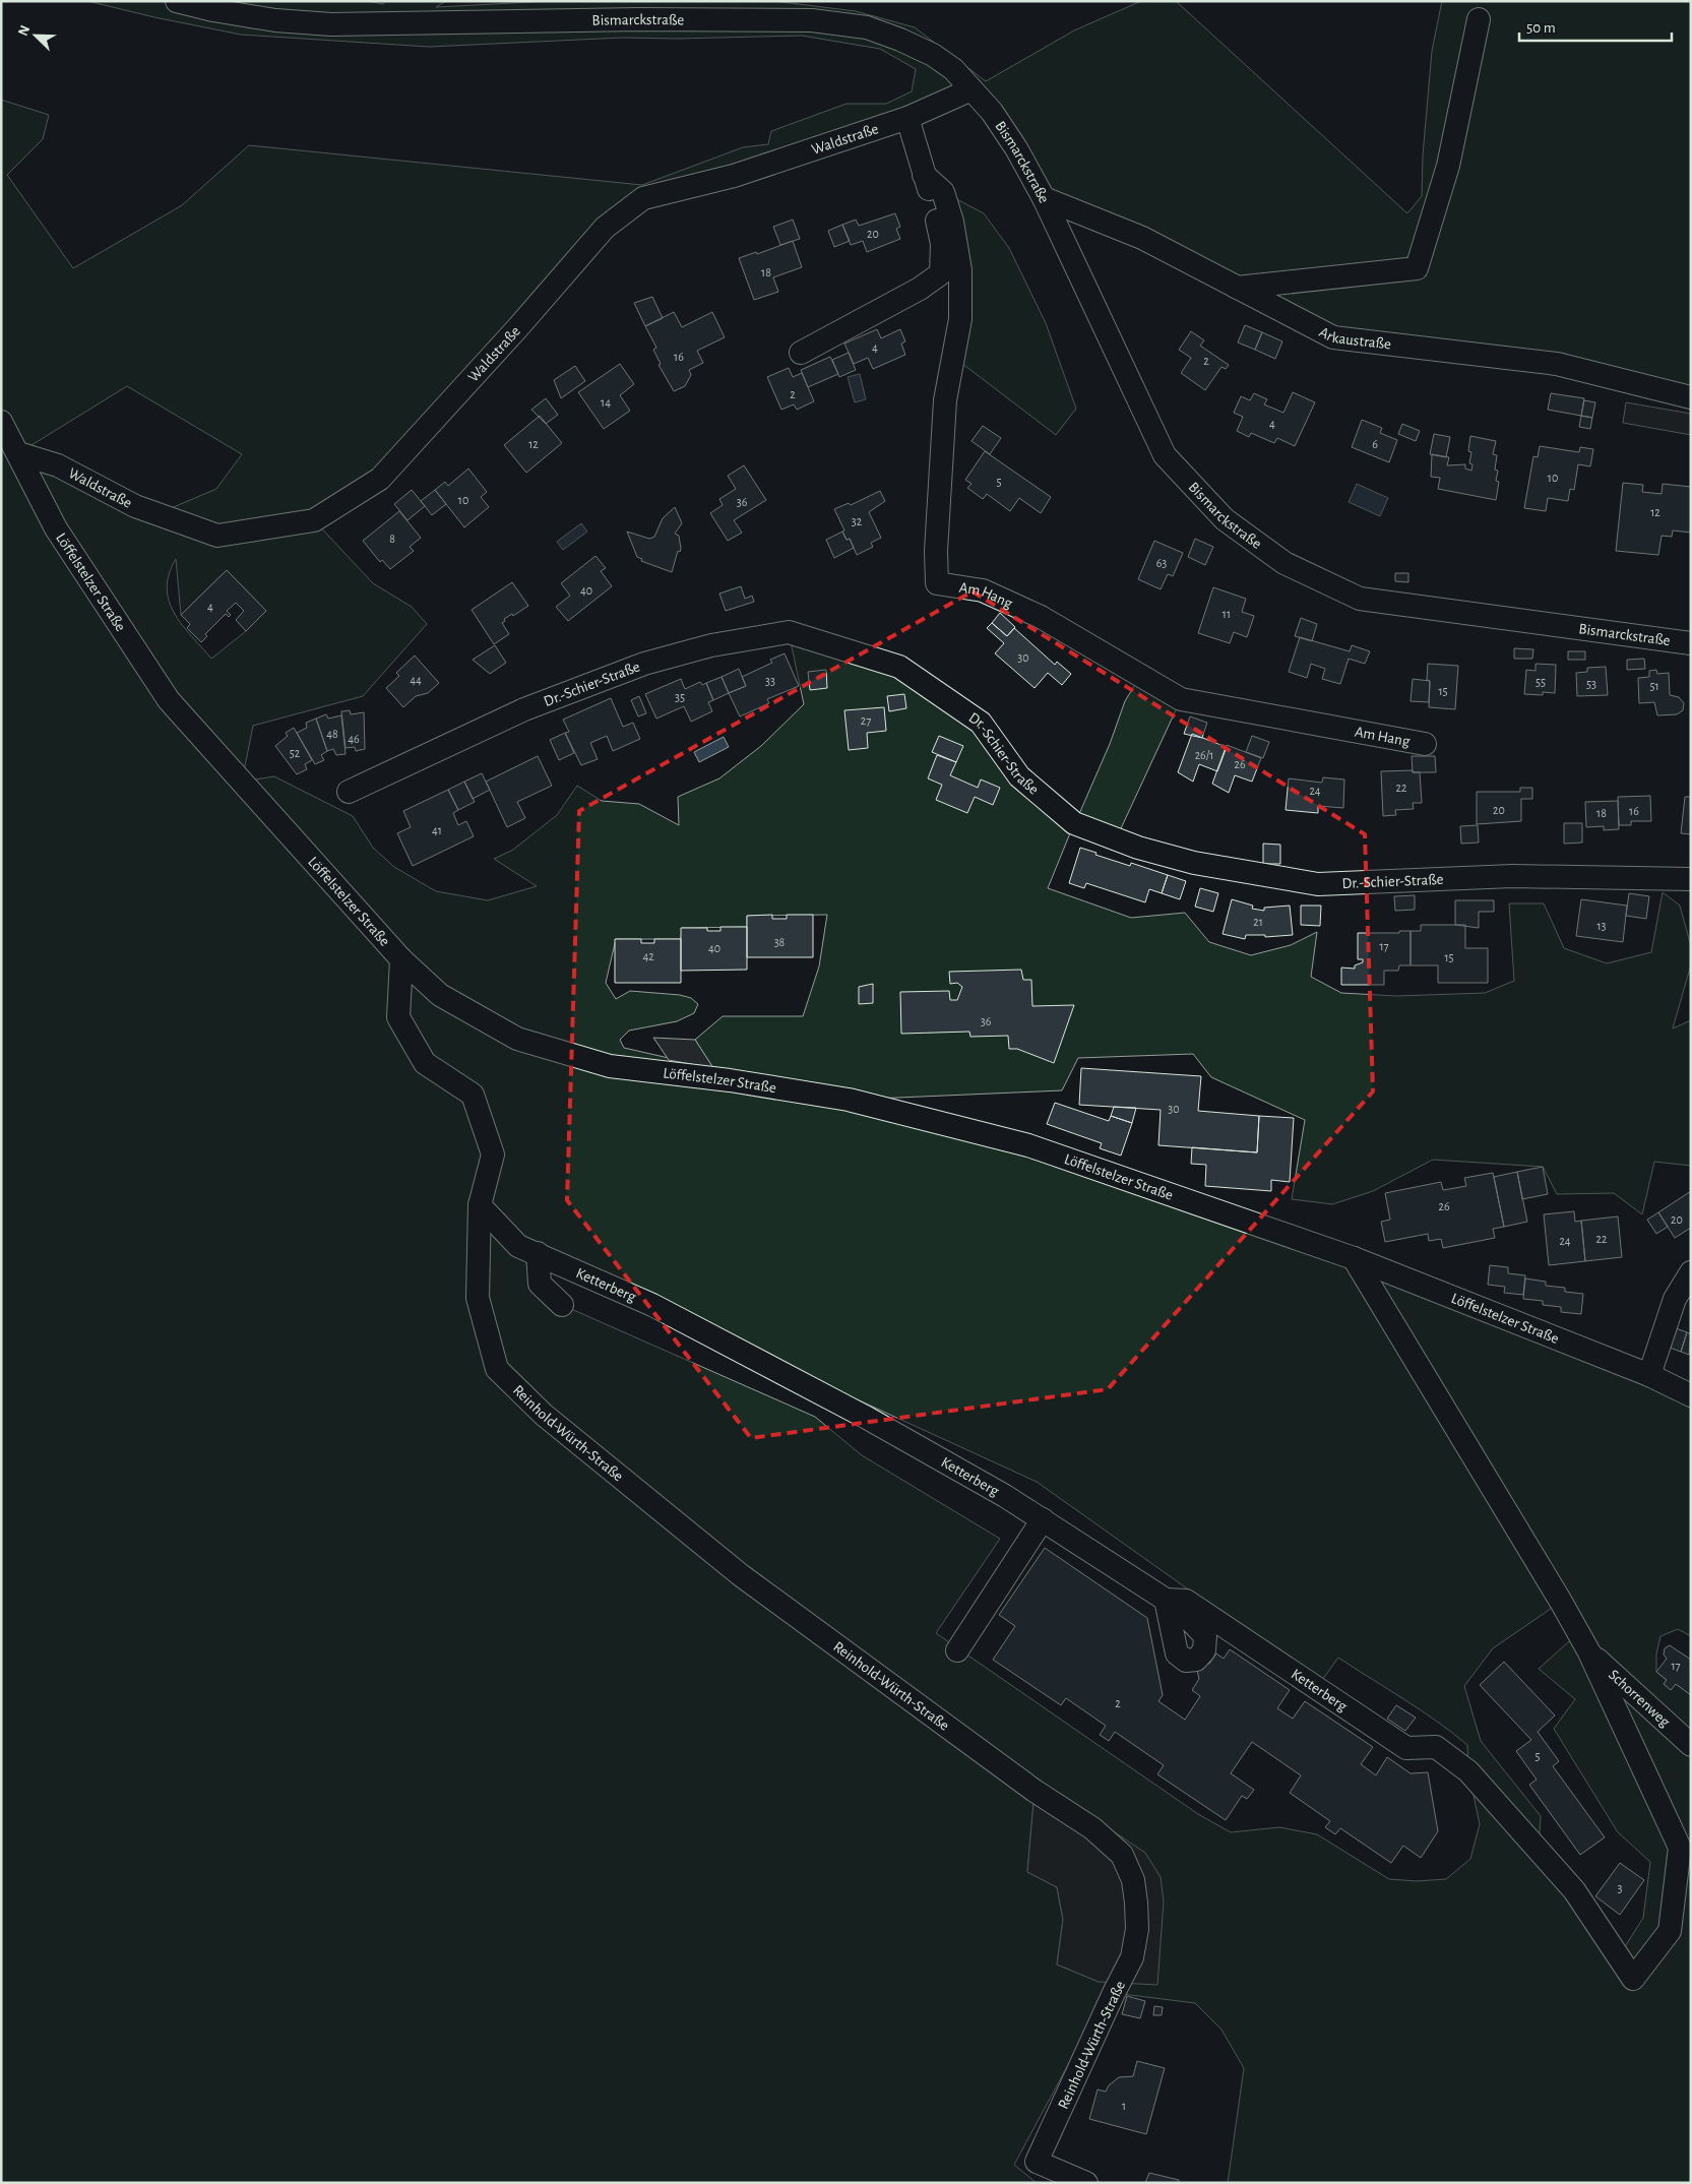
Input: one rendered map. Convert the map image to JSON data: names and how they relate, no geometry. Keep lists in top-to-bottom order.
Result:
{
  "streets": {
    "street": [
      "Bismarckstraße",
      "Waldstraße",
      "Arkaustraße",
      "Löffelstelzer Straße",
      "Am Hang",
      "Dr.-Schier-Straße",
      "Ketterberg",
      "Reinhold-Würth-Straße",
      "Schorrenweg"
    ]
  },
  "crossings": [
    ["Bismarckstraße", "Waldstraße"],
    ["Bismarckstraße", "Arkaustraße"],
    ["Waldstraße", "Löffelstelzer Straße"],
    ["Löffelstelzer Straße", "Ketterberg"],
    ["Ketterberg", "Reinhold-Würth-Straße"],
    ["Ketterberg", "Schorrenweg"]
  ],
  "house_numbers": [
    "20",
    "18",
    "4",
    "16",
    "2",
    "2",
    "14",
    "4",
    "12",
    "6",
    "10",
    "5",
    "10",
    "36",
    "12",
    "32",
    "8",
    "63",
    "40",
    "4",
    "11",
    "30",
    "44",
    "33",
    "55",
    "53",
    "51",
    "15",
    "35",
    "27",
    "48",
    "46",
    "52",
    "26/1",
    "26",
    "22",
    "24",
    "20",
    "16",
    "18",
    "41",
    "21",
    "13",
    "38",
    "17",
    "40",
    "42",
    "15",
    "36",
    "30",
    "26",
    "20",
    "22",
    "24",
    "17",
    "2",
    "5",
    "3",
    "1"
  ],
  "scale_bar": "50 m",
  "north": "top left"
}
